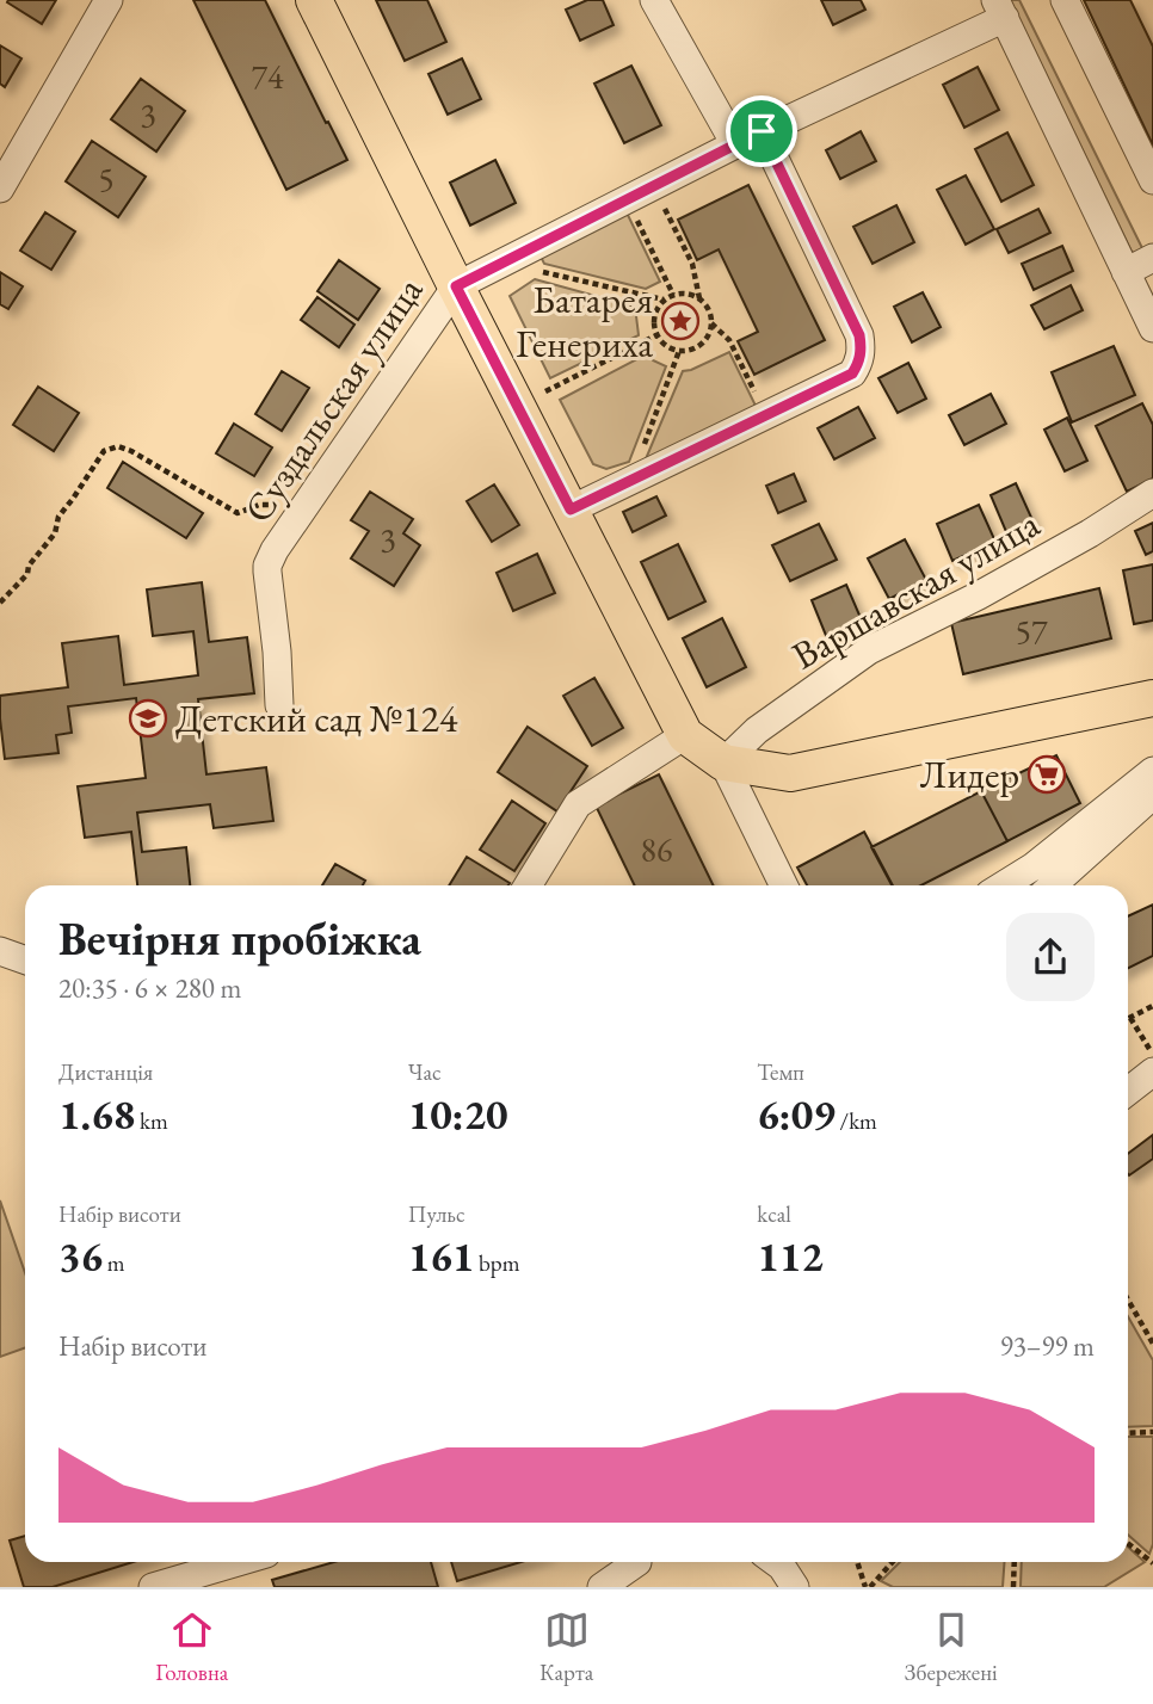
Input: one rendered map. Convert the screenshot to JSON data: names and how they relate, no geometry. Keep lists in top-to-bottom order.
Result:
{
  "streets": {
    "street": ["Суздальская улица", "Варшавская улица"]
  },
  "places": {
    "place": ["Батарея Генериха"],
    "school or university": ["Детский сад №124"],
    "supermarket": ["Лидер"]
  },
  "house_numbers": [
    "74",
    "3",
    "5",
    "3",
    "57",
    "86"
  ],
  "page": {
    "heading": ["Вечірня пробіжка", "20:35 · 6 × 280 m"],
    "stats": [
      ["Дистанція", "1.68 km"],
      ["Час", "10:20"],
      ["Темп", "6:09 /km"],
      ["Набір висоти", "36 m"],
      ["Пульс", "161 bpm"],
      ["kcal", "112"]
    ],
    "chart": ["Набір висоти", "93–99 m"],
    "tabs": ["Головна", "Карта", "Збережені"]
  }
}
